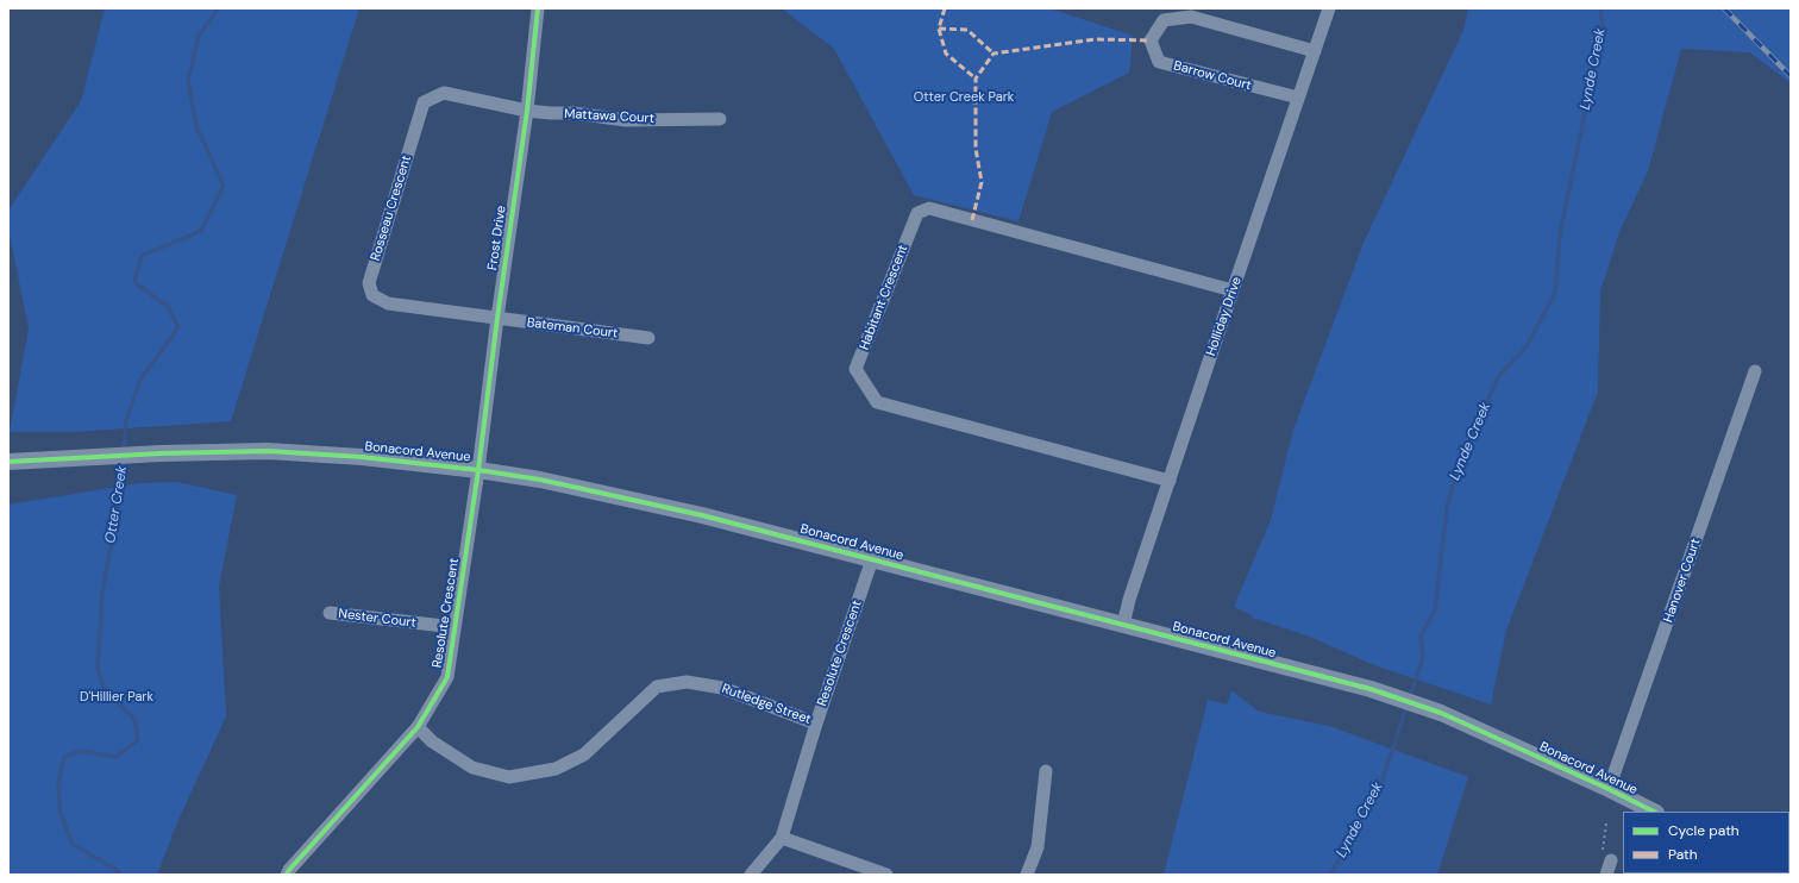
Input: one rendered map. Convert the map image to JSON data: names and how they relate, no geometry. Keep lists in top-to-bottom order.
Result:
{
  "streets": {
    "street": [
      "Barrow Court",
      "Mattawa Court",
      "Rosseau Crescent",
      "Frost Drive",
      "Habitant Crescent",
      "Holliday Drive",
      "Bateman Court",
      "Bonacord Avenue",
      "Hanover Court",
      "Resolute Crescent",
      "Nester Court",
      "Rutledge Street"
    ]
  },
  "crossings": [
    ["Barrow Court", "Holliday Drive"],
    ["Mattawa Court", "Rosseau Crescent"],
    ["Mattawa Court", "Frost Drive"],
    ["Rosseau Crescent", "Frost Drive"],
    ["Rosseau Crescent", "Bateman Court"],
    ["Frost Drive", "Bateman Court"],
    ["Frost Drive", "Bonacord Avenue"],
    ["Frost Drive", "Resolute Crescent"],
    ["Habitant Crescent", "Holliday Drive"],
    ["Holliday Drive", "Bonacord Avenue"],
    ["Bonacord Avenue", "Hanover Court"],
    ["Bonacord Avenue", "Resolute Crescent"],
    ["Resolute Crescent", "Nester Court"],
    ["Resolute Crescent", "Rutledge Street"]
  ],
  "water": ["Lynde Creek", "Otter Creek"],
  "parks": ["Otter Creek Park", "D'Hillier Park"],
  "legend": ["Cycle path", "Path"]
}
